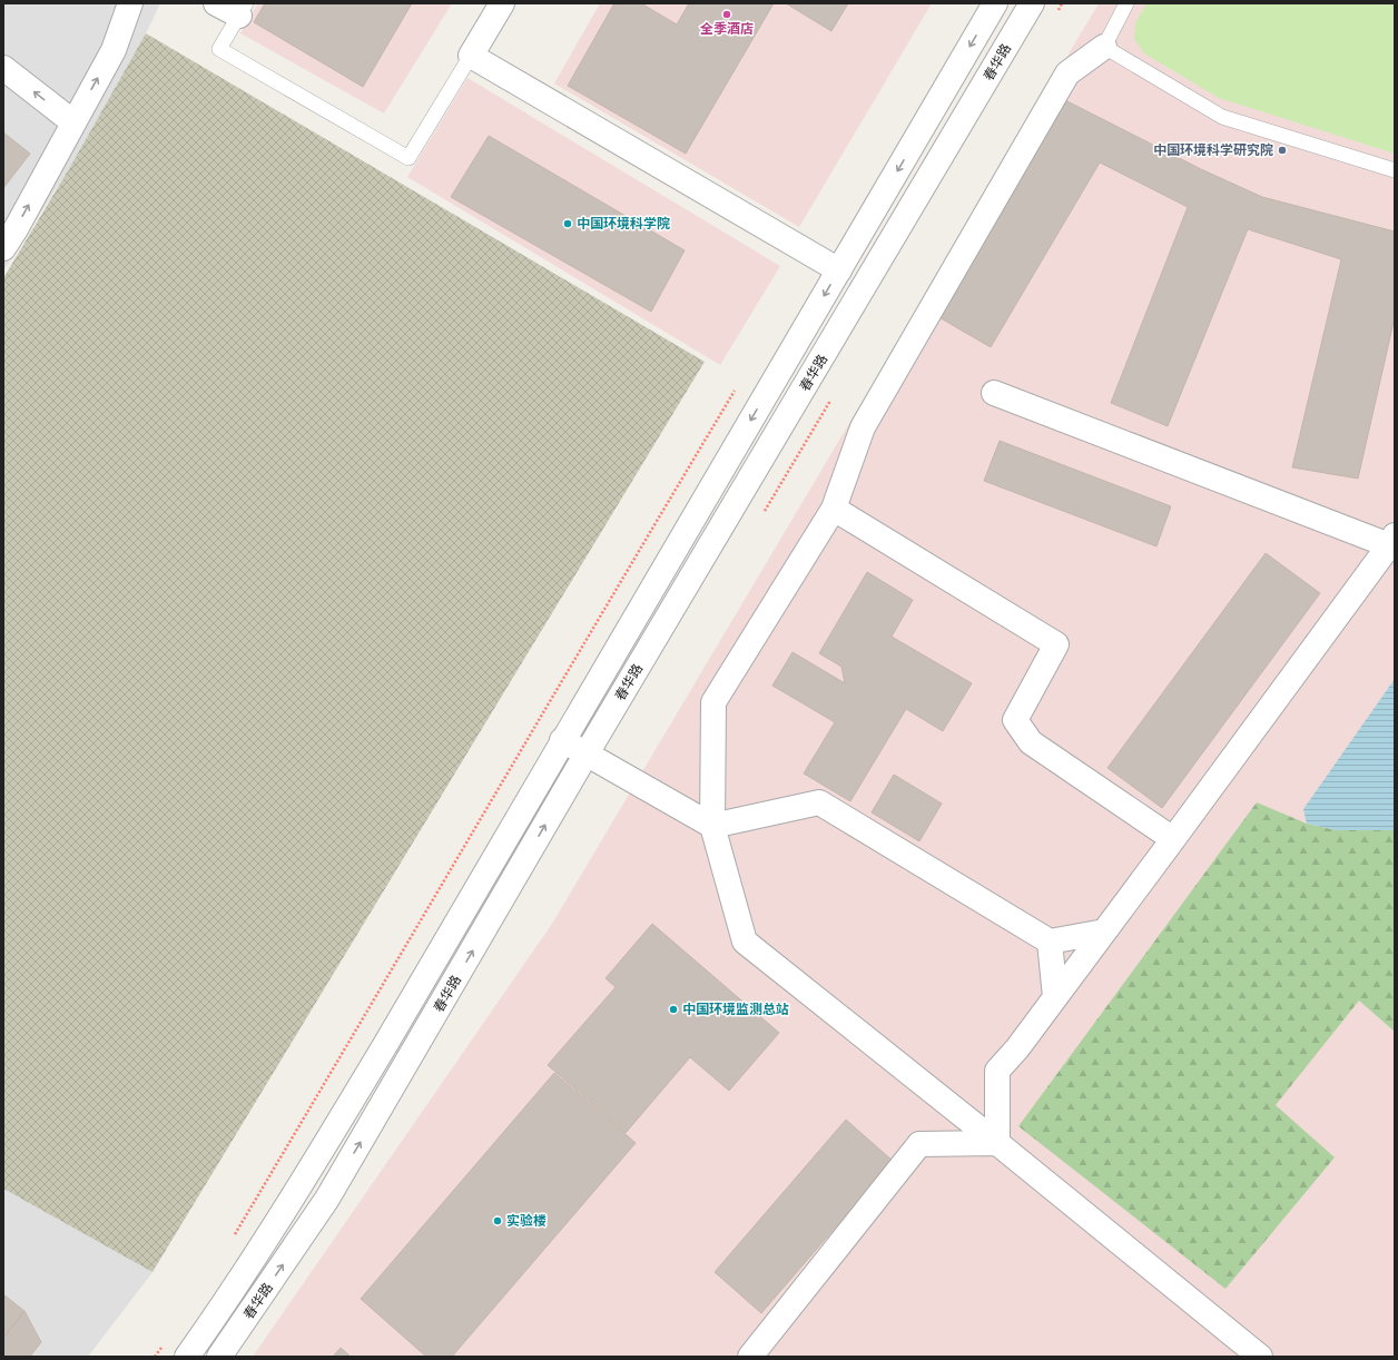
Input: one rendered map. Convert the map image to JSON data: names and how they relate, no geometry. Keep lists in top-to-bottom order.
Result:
{
  "streets": {
    "street": ["春华路"]
  },
  "places": [
    "全季酒店",
    "中国环境科学研究院",
    "中国环境科学院",
    "中国环境监测总站",
    "实验楼"
  ]
}
